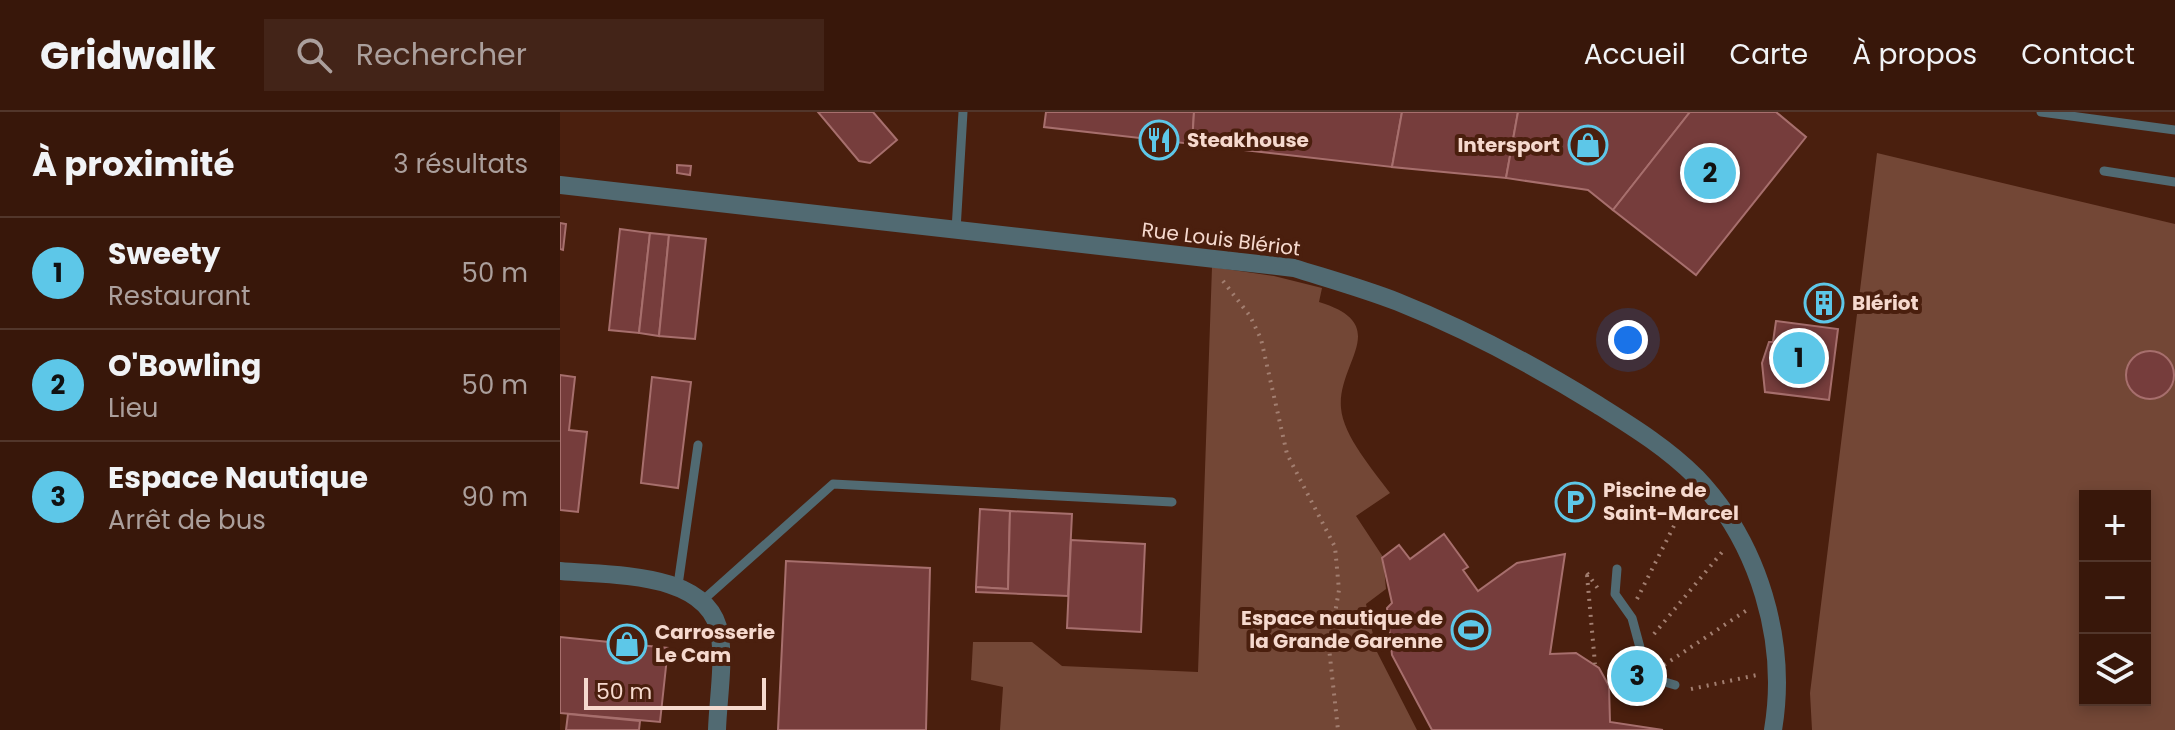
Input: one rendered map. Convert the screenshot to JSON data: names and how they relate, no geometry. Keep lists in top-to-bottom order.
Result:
{
  "streets": {
    "street": ["Rue Louis Blériot"]
  },
  "places": {
    "restaurant": ["Steakhouse"],
    "shop": ["Intersport", "Carrosserie Le Cam"],
    "building": ["Blériot"],
    "parking": ["Piscine de Saint-Marcel"],
    "sports": ["Espace nautique de la Grande Garenne"]
  },
  "scale_bar": "50 m",
  "page": {
    "header": "Gridwalk",
    "search": "Rechercher",
    "nav": [
      "Accueil",
      "Carte",
      "À propos",
      "Contact"
    ],
    "heading": ["À proximité", "3 résultats"],
    "pins": ["2", "1", "3"],
    "list": [
      {
        "mark": "1",
        "name": "Sweety",
        "note": "Restaurant",
        "value": "50 m"
      },
      {
        "mark": "2",
        "name": "O'Bowling",
        "note": "Lieu",
        "value": "50 m"
      },
      {
        "mark": "3",
        "name": "Espace Nautique",
        "note": "Arrêt de bus",
        "value": "90 m"
      }
    ],
    "map_buttons": ["+", "−"],
    "scale": "50 m"
  }
}
